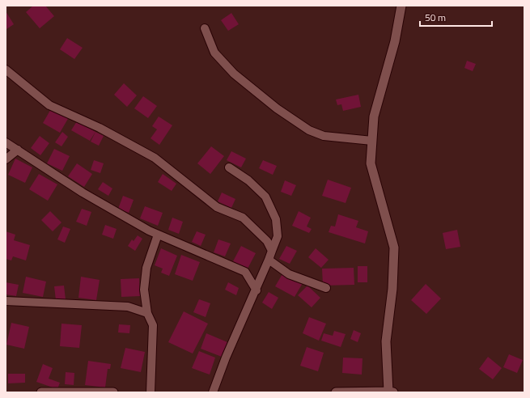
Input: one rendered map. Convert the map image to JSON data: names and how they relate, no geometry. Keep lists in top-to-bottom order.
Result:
{
  "scale_bar": "50 m"
}
